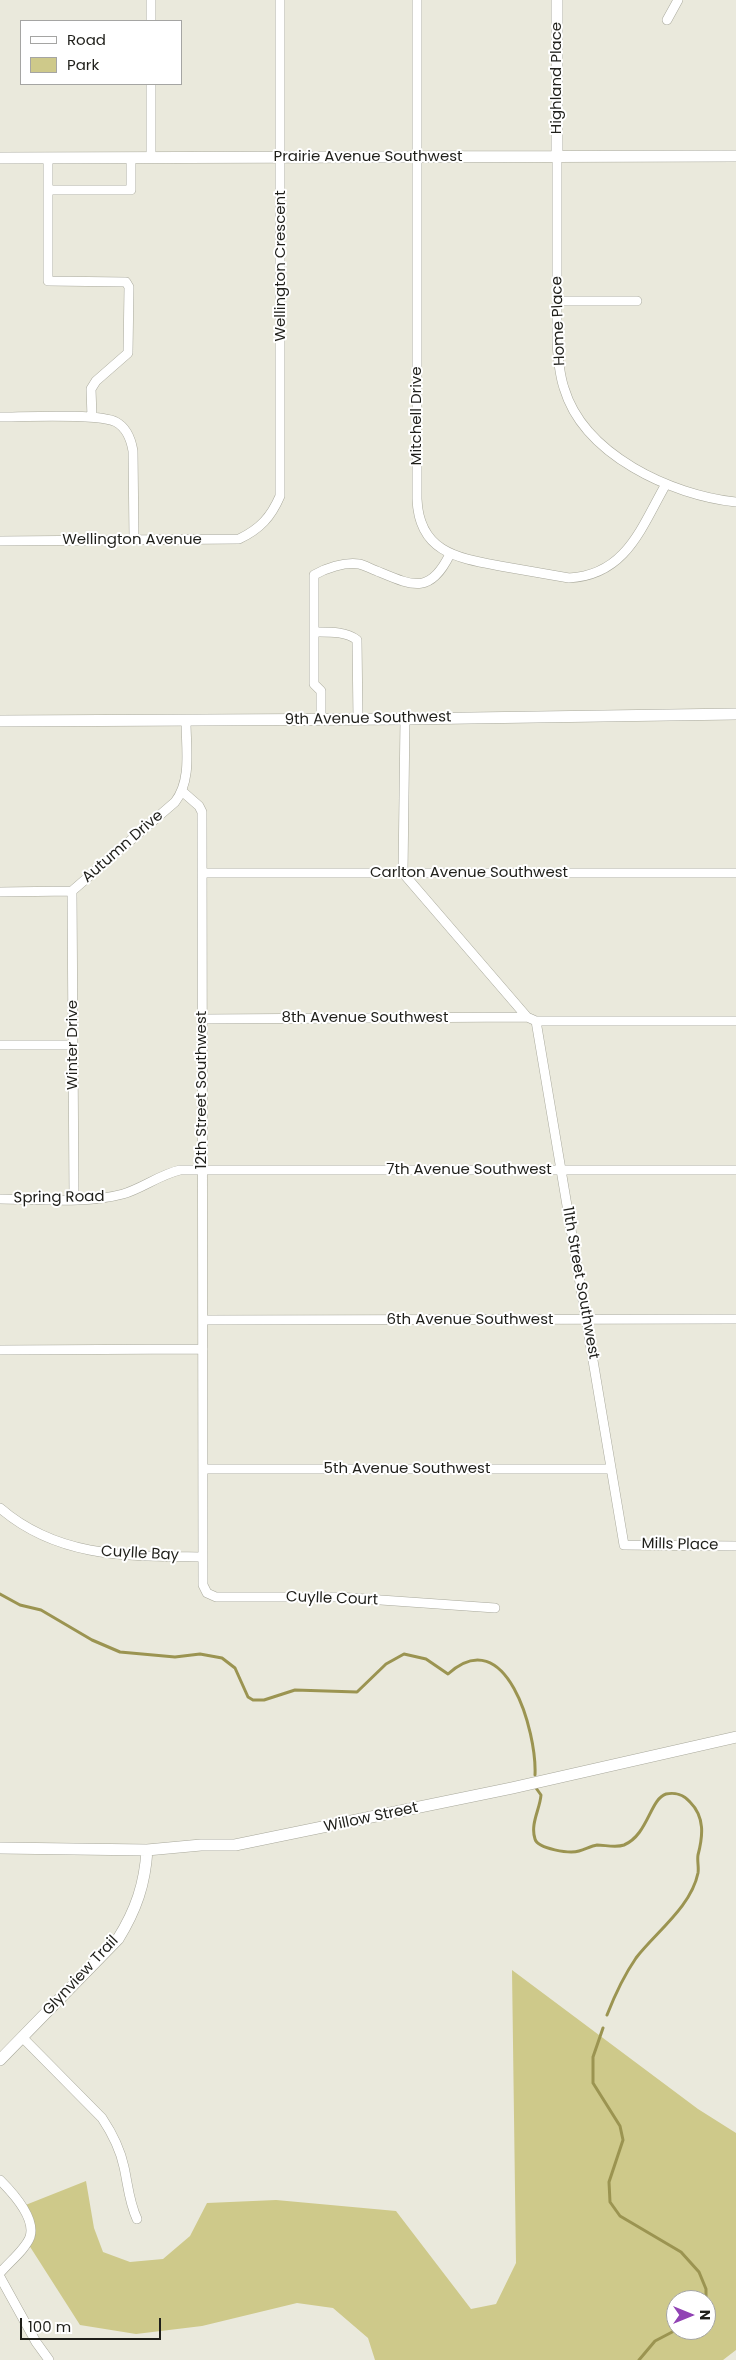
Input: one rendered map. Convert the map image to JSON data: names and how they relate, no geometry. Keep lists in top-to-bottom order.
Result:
{
  "streets": {
    "street": [
      "Highland Place",
      "Prairie Avenue Southwest",
      "Wellington Crescent",
      "Home Place",
      "Mitchell Drive",
      "Wellington Avenue",
      "9th Avenue Southwest",
      "Autumn Drive",
      "Carlton Avenue Southwest",
      "8th Avenue Southwest",
      "Winter Drive",
      "12th Street Southwest",
      "7th Avenue Southwest",
      "Spring Road",
      "11th Street Southwest",
      "6th Avenue Southwest",
      "5th Avenue Southwest",
      "Mills Place",
      "Cuylle Bay",
      "Cuylle Court",
      "Willow Street",
      "Glynview Trail"
    ]
  },
  "crossings": [
    ["Highland Place", "Prairie Avenue Southwest"],
    ["Highland Place", "Home Place"],
    ["Prairie Avenue Southwest", "Wellington Crescent"],
    ["Prairie Avenue Southwest", "Home Place"],
    ["Prairie Avenue Southwest", "Mitchell Drive"],
    ["Wellington Crescent", "Wellington Avenue"],
    ["Home Place", "Mitchell Drive"],
    ["Autumn Drive", "Winter Drive"],
    ["Autumn Drive", "12th Street Southwest"],
    ["Carlton Avenue Southwest", "12th Street Southwest"],
    ["8th Avenue Southwest", "12th Street Southwest"],
    ["Winter Drive", "Spring Road"],
    ["12th Street Southwest", "7th Avenue Southwest"],
    ["12th Street Southwest", "Spring Road"],
    ["12th Street Southwest", "6th Avenue Southwest"],
    ["12th Street Southwest", "5th Avenue Southwest"],
    ["7th Avenue Southwest", "Spring Road"],
    ["7th Avenue Southwest", "11th Street Southwest"],
    ["11th Street Southwest", "6th Avenue Southwest"],
    ["11th Street Southwest", "5th Avenue Southwest"],
    ["11th Street Southwest", "Mills Place"],
    ["Cuylle Bay", "Cuylle Court"],
    ["Willow Street", "Glynview Trail"]
  ],
  "legend": ["Road", "Park"],
  "scale_bar": "100 m",
  "north": "right"
}
